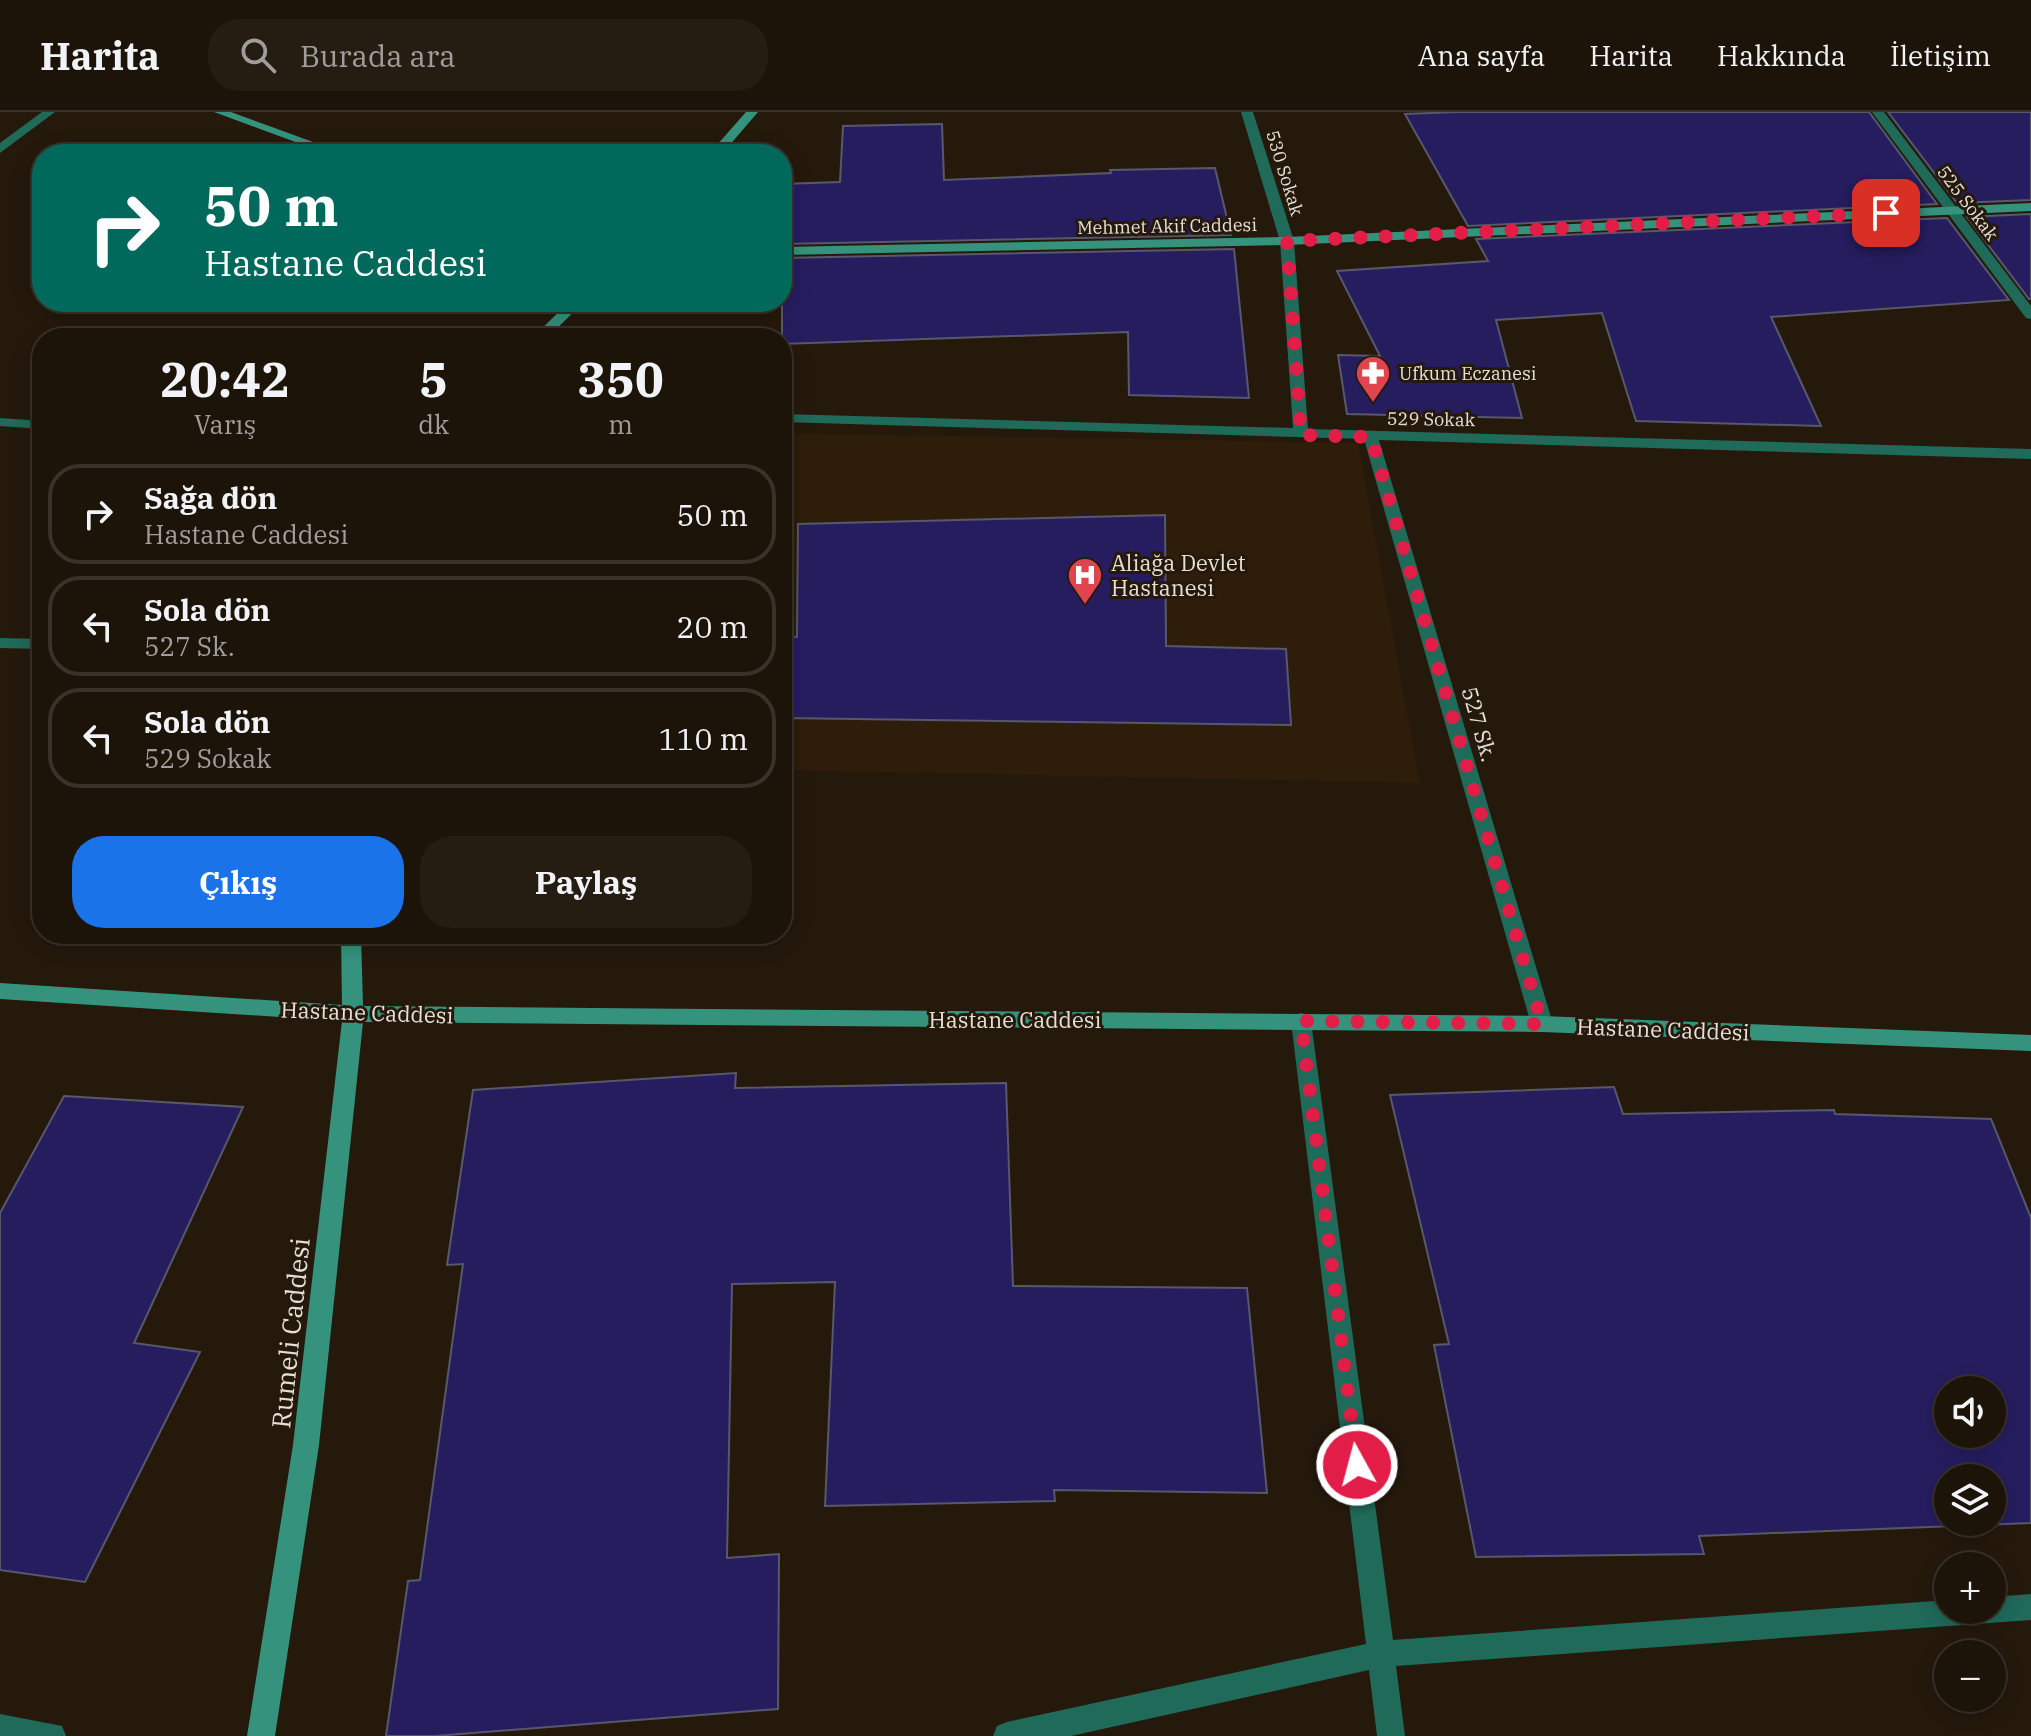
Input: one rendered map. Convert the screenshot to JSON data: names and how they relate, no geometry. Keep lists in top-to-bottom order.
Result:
{
  "streets": {
    "street": [
      "530 Sokak",
      "525 Sokak",
      "Mehmet Akif Caddesi",
      "529 Sokak",
      "527 Sk.",
      "Hastane Caddesi",
      "Rumeli Caddesi"
    ]
  },
  "crossings": [
    ["530 Sokak", "Mehmet Akif Caddesi"],
    ["530 Sokak", "529 Sokak"],
    ["525 Sokak", "Mehmet Akif Caddesi"],
    ["529 Sokak", "527 Sk."],
    ["527 Sk.", "Hastane Caddesi"],
    ["Hastane Caddesi", "Rumeli Caddesi"]
  ],
  "places": {
    "pharmacy": ["Ufkum Eczanesi"],
    "hospital": ["Aliağa Devlet Hastanesi"]
  },
  "page": {
    "header": "Harita",
    "search": "Burada ara",
    "nav": [
      "Ana sayfa",
      "Harita",
      "Hakkında",
      "İletişim"
    ],
    "turn": ["50 m", "Hastane Caddesi"],
    "eta": [
      "20:42",
      "Varış",
      "5",
      "dk",
      "350",
      "m"
    ],
    "list": [
      {
        "name": "Sağa dön",
        "note": "Hastane Caddesi",
        "value": "50 m"
      },
      {
        "name": "Sola dön",
        "note": "527 Sk.",
        "value": "20 m"
      },
      {
        "name": "Sola dön",
        "note": "529 Sokak",
        "value": "110 m"
      }
    ],
    "buttons": ["Çıkış", "Paylaş"],
    "map_buttons": ["+", "−"]
  }
}
